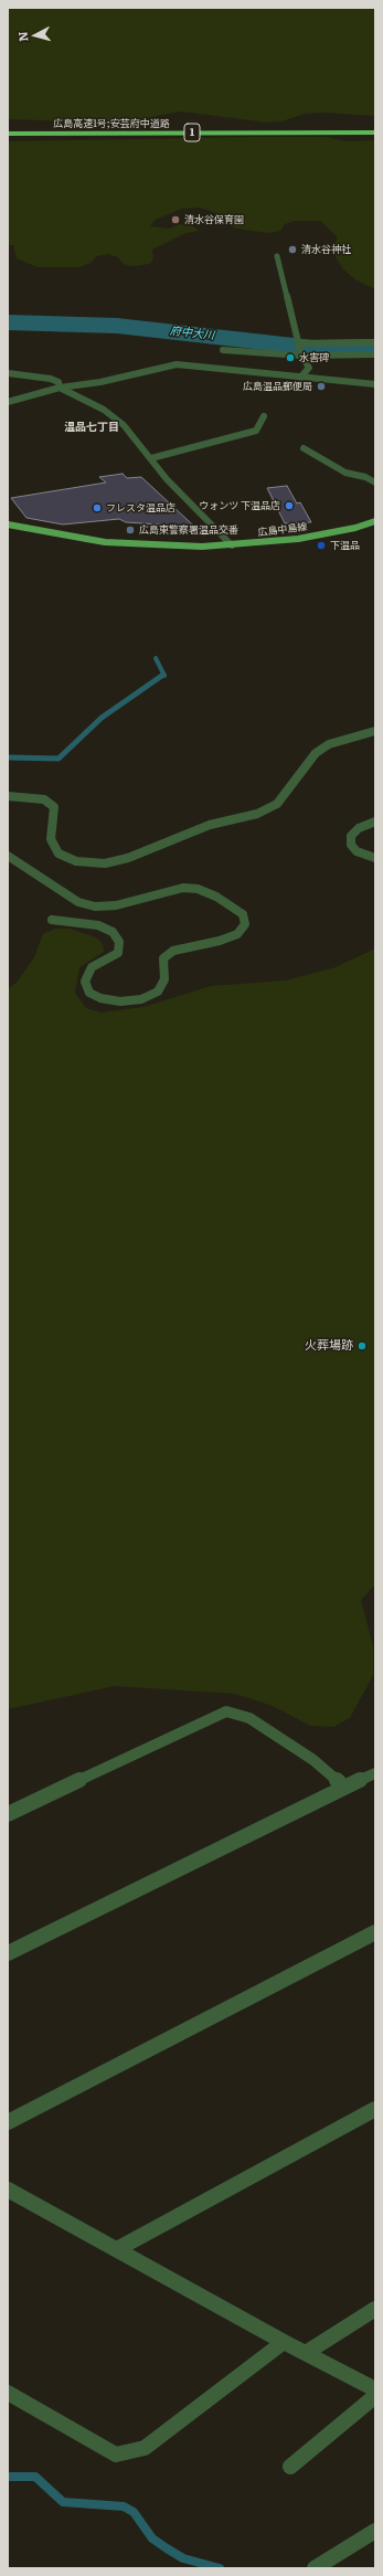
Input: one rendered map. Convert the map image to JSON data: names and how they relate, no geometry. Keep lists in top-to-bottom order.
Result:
{
  "streets": {
    "highway": ["広島高速1号;安芸府中道路", "1"],
    "main road": ["広島中島線"]
  },
  "districts": ["温品七丁目"],
  "water": ["府中大川"],
  "places": [
    "清水谷保育園",
    "清水谷神社",
    "水害碑",
    "広島温品郵便局",
    "ウォンツ 下温品店",
    "フレスタ温品店",
    "広島東警察署温品交番",
    "下温品",
    "火葬場跡"
  ],
  "north": "left"
}
